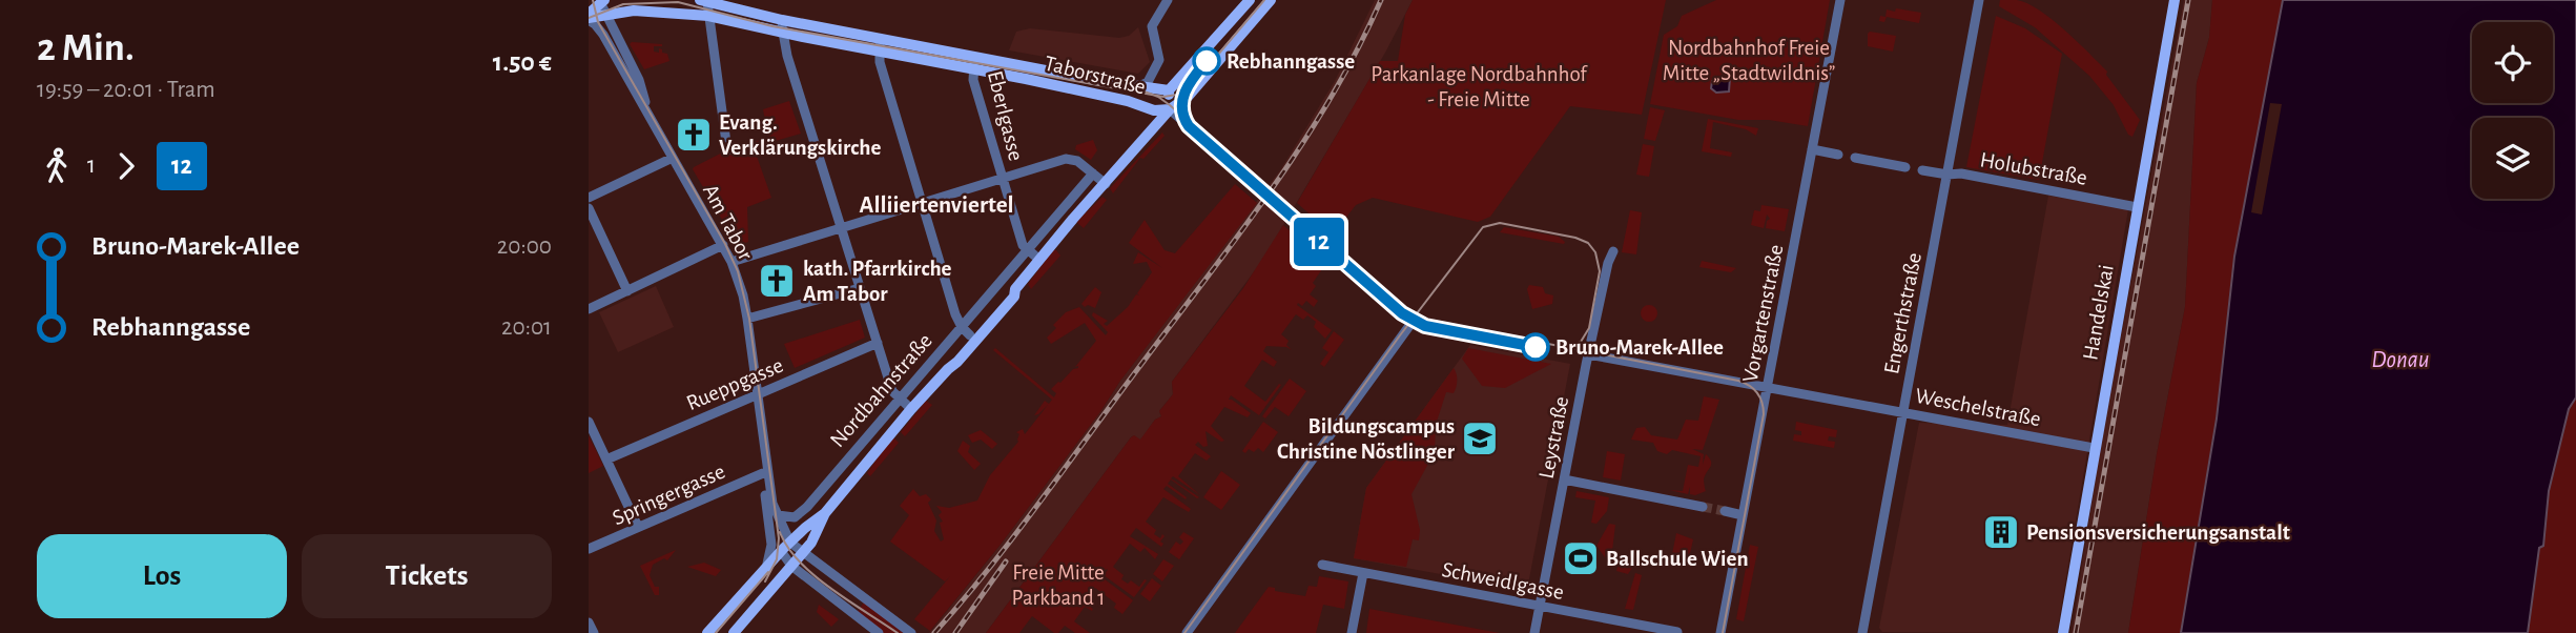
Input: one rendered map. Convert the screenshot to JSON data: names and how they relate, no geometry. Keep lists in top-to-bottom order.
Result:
{
  "streets": {
    "main road": ["Taborstraße", "Handelskai", "Nordbahnstraße"],
    "street": [
      "Eberlgasse",
      "Holubstraße",
      "Am Tabor",
      "Vorgartenstraße",
      "Engerthstraße",
      "Rueppgasse",
      "Weschelstraße",
      "Leystraße",
      "Springergasse",
      "Schweidlgasse"
    ]
  },
  "crossings": [
    ["Taborstraße", "Eberlgasse"],
    ["Taborstraße", "Am Tabor"],
    ["Taborstraße", "Nordbahnstraße"],
    ["Eberlgasse", "Nordbahnstraße"],
    ["Holubstraße", "Handelskai"],
    ["Holubstraße", "Engerthstraße"],
    ["Am Tabor", "Rueppgasse"],
    ["Am Tabor", "Nordbahnstraße"],
    ["Am Tabor", "Springergasse"],
    ["Handelskai", "Weschelstraße"],
    ["Vorgartenstraße", "Weschelstraße"],
    ["Engerthstraße", "Weschelstraße"],
    ["Leystraße", "Schweidlgasse"]
  ],
  "districts": ["Alliiertenviertel"],
  "water": ["Donau"],
  "parks": ["Nordbahnhof Freie Mitte „Stadtwildnis”", "Parkanlage Nordbahnhof - Freie Mitte", "Freie Mitte Parkband 1"],
  "places": {
    "other": ["Rebhanngasse", "Bruno-Marek-Allee"],
    "church": ["Evang. Verklärungskirche", "kath. Pfarrkirche Am Tabor"],
    "school or university": ["Bildungscampus Christine Nöstlinger"],
    "building": ["Pensionsversicherungsanstalt"],
    "sports": ["Ballschule Wien"]
  },
  "lines": ["tram line 12"],
  "page": {
    "heading": ["2 Min.", "19:59 – 20:01 · Tram", "1.50 €"],
    "on_map": "12",
    "legs": ["1", "12"],
    "list": [
      {
        "name": "Bruno-Marek-Allee",
        "value": "20:00"
      },
      {
        "name": "Rebhanngasse",
        "value": "20:01"
      }
    ],
    "buttons": ["Los", "Tickets"]
  }
}
